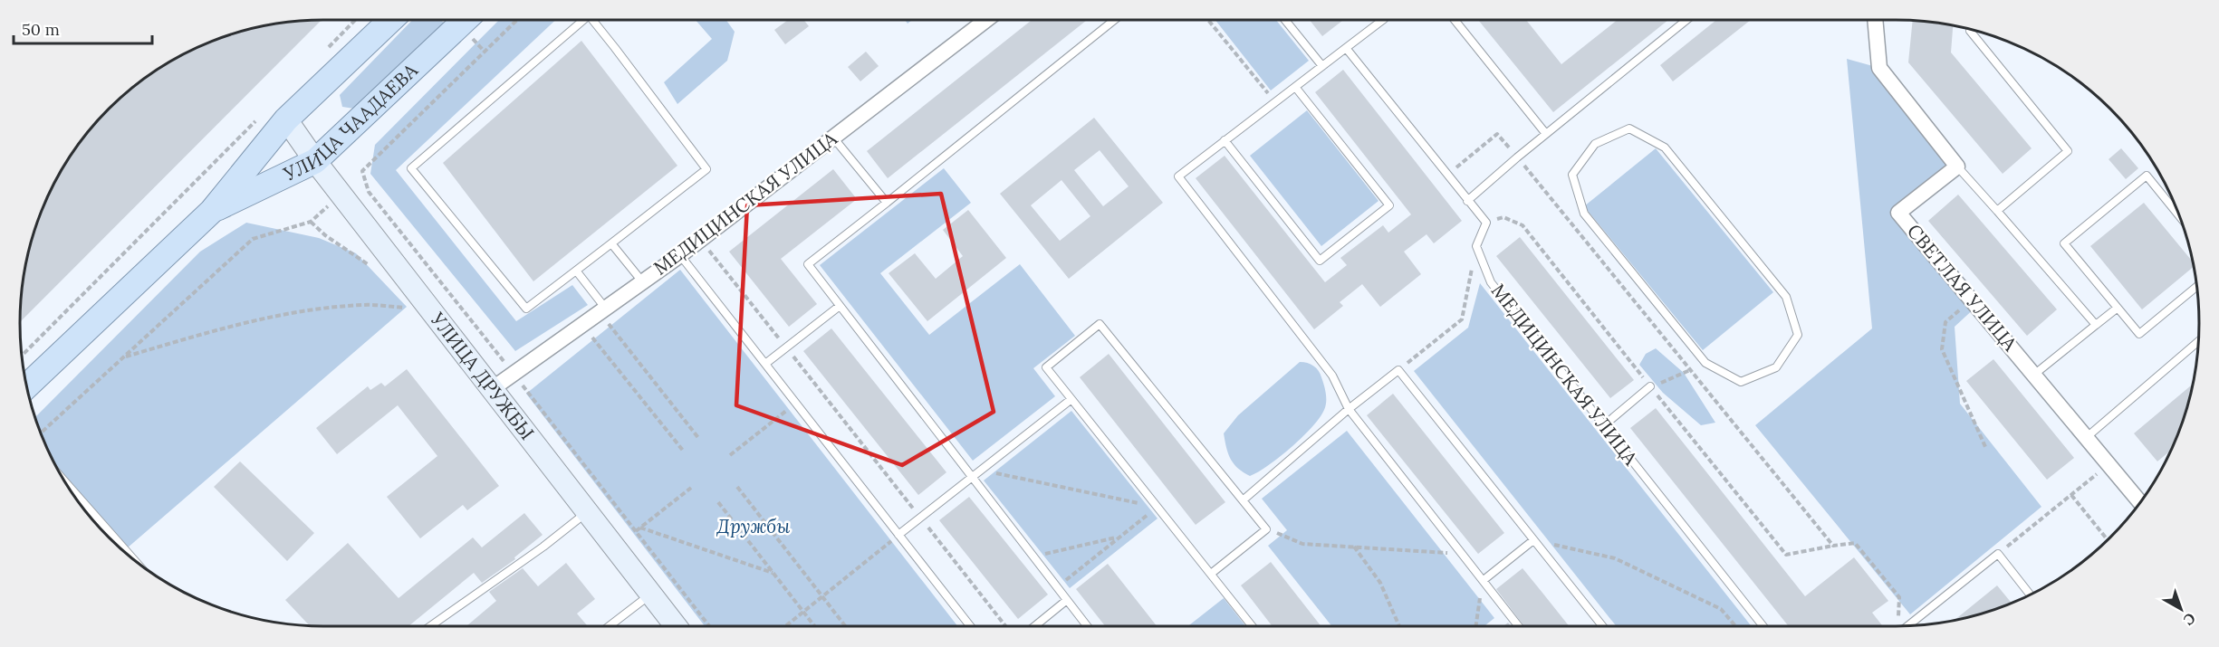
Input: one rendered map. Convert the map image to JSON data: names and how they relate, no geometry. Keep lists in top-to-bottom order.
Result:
{
  "streets": {
    "main road": ["УЛИЦА ЧААДАЕВА", "УЛИЦА ДРУЖБЫ"],
    "street": ["МЕДИЦИНСКАЯ УЛИЦА", "СВЕТЛАЯ УЛИЦА"]
  },
  "crossings": [
    ["УЛИЦА ЧААДАЕВА", "УЛИЦА ДРУЖБЫ"],
    ["МЕДИЦИНСКАЯ УЛИЦА", "УЛИЦА ДРУЖБЫ"]
  ],
  "parks": ["Дружбы"],
  "scale_bar": "50 m",
  "north": "bottom right"
}
